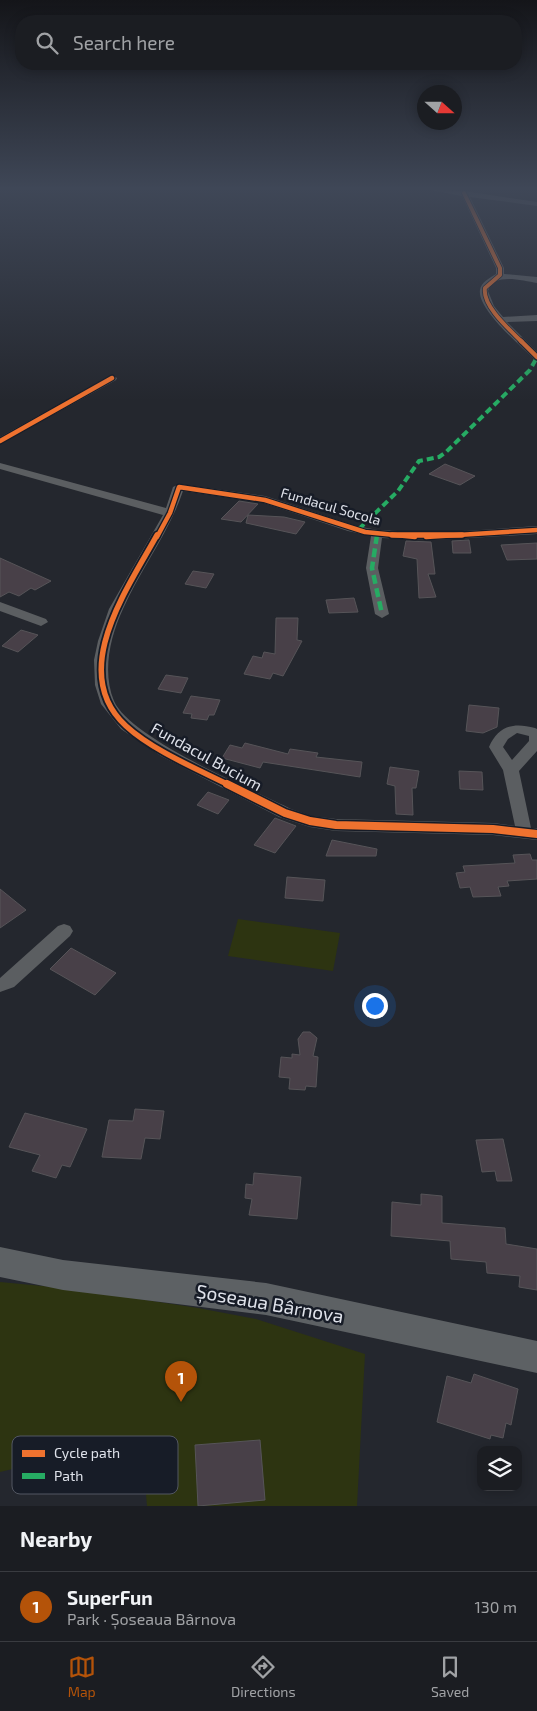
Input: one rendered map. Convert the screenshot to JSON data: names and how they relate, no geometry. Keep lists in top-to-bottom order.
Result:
{
  "streets": {
    "main road": ["Șoseaua Bârnova"],
    "street": ["Fundacul Socola", "Fundacul Bucium"]
  },
  "crossings": [
    ["Fundacul Socola", "Fundacul Bucium"]
  ],
  "legend": ["Cycle path", "Path"],
  "north": "right",
  "page": {
    "search": "Search here",
    "pins": "1",
    "heading": "Nearby",
    "list": [
      {
        "mark": "1",
        "name": "SuperFun",
        "note": "Park · Șoseaua Bârnova",
        "value": "130 m"
      }
    ],
    "nav": ["Map", "Directions", "Saved"]
  }
}
